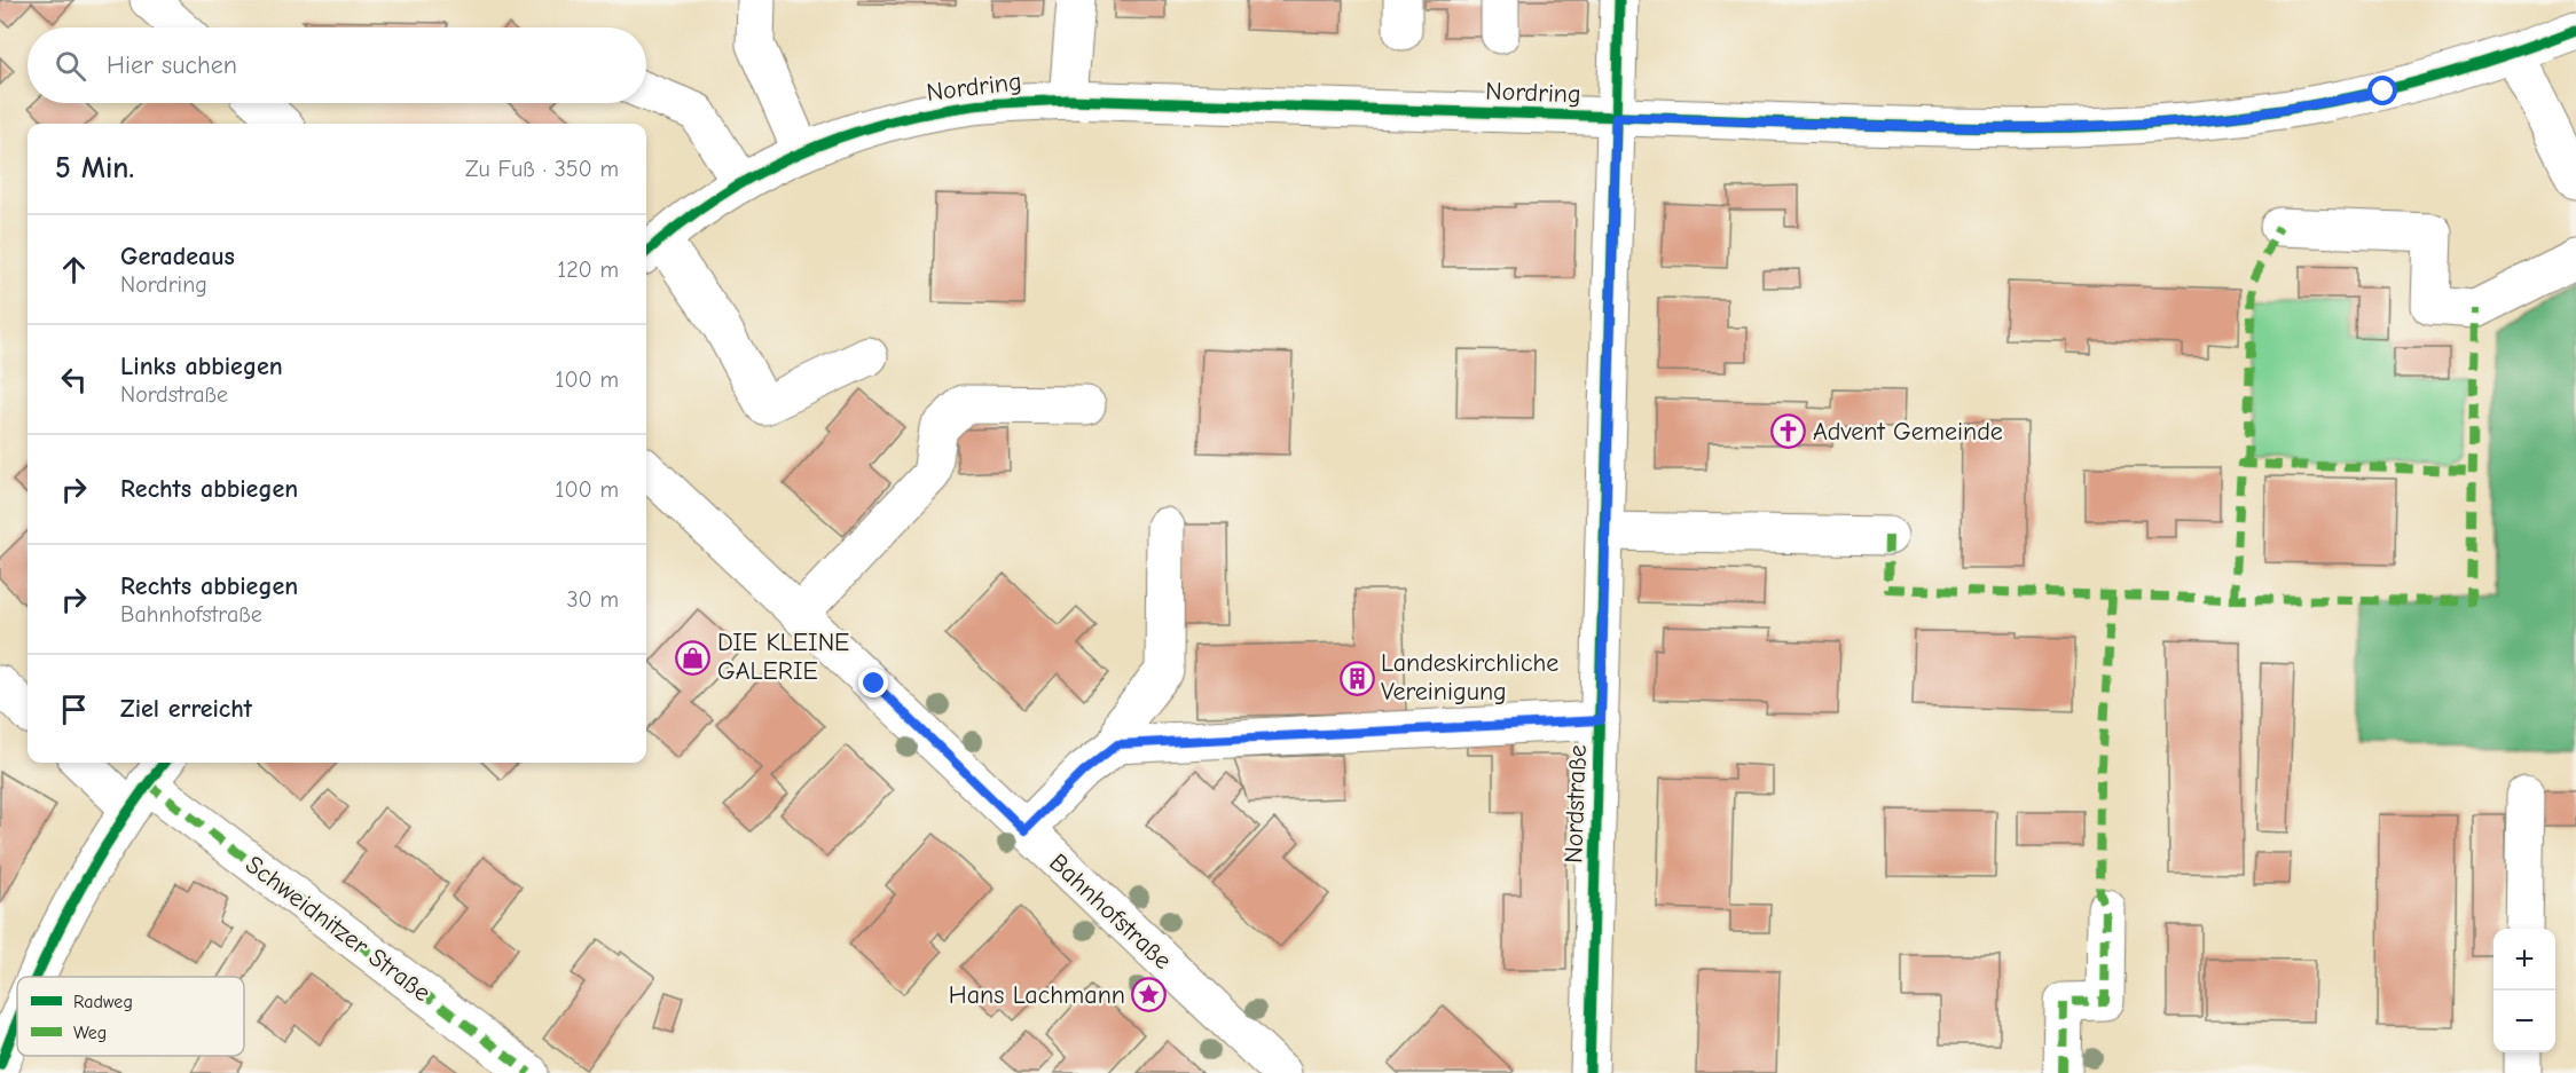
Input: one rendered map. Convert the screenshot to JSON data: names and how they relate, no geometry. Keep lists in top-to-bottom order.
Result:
{
  "streets": {
    "street": [
      "Nordring",
      "Nordstraße",
      "Bahnhofstraße",
      "Schweidnitzer Straße"
    ]
  },
  "crossings": [
    ["Nordring", "Nordstraße"]
  ],
  "places": {
    "church": ["Advent Gemeinde"],
    "shop": ["DIE KLEINE GALERIE"],
    "building": ["Landeskirchliche Vereinigung"],
    "place": ["Hans Lachmann"]
  },
  "legend": ["Radweg", "Weg"],
  "page": {
    "search": "Hier suchen",
    "heading": ["5 Min.", "Zu Fuß · 350 m"],
    "list": [
      ["Geradeaus", "Nordring", "120 m"],
      ["Links abbiegen", "Nordstraße", "100 m"],
      ["Rechts abbiegen", "100 m"],
      ["Rechts abbiegen", "Bahnhofstraße", "30 m"],
      "Ziel erreicht"
    ],
    "map_buttons": ["+", "−"]
  }
}
